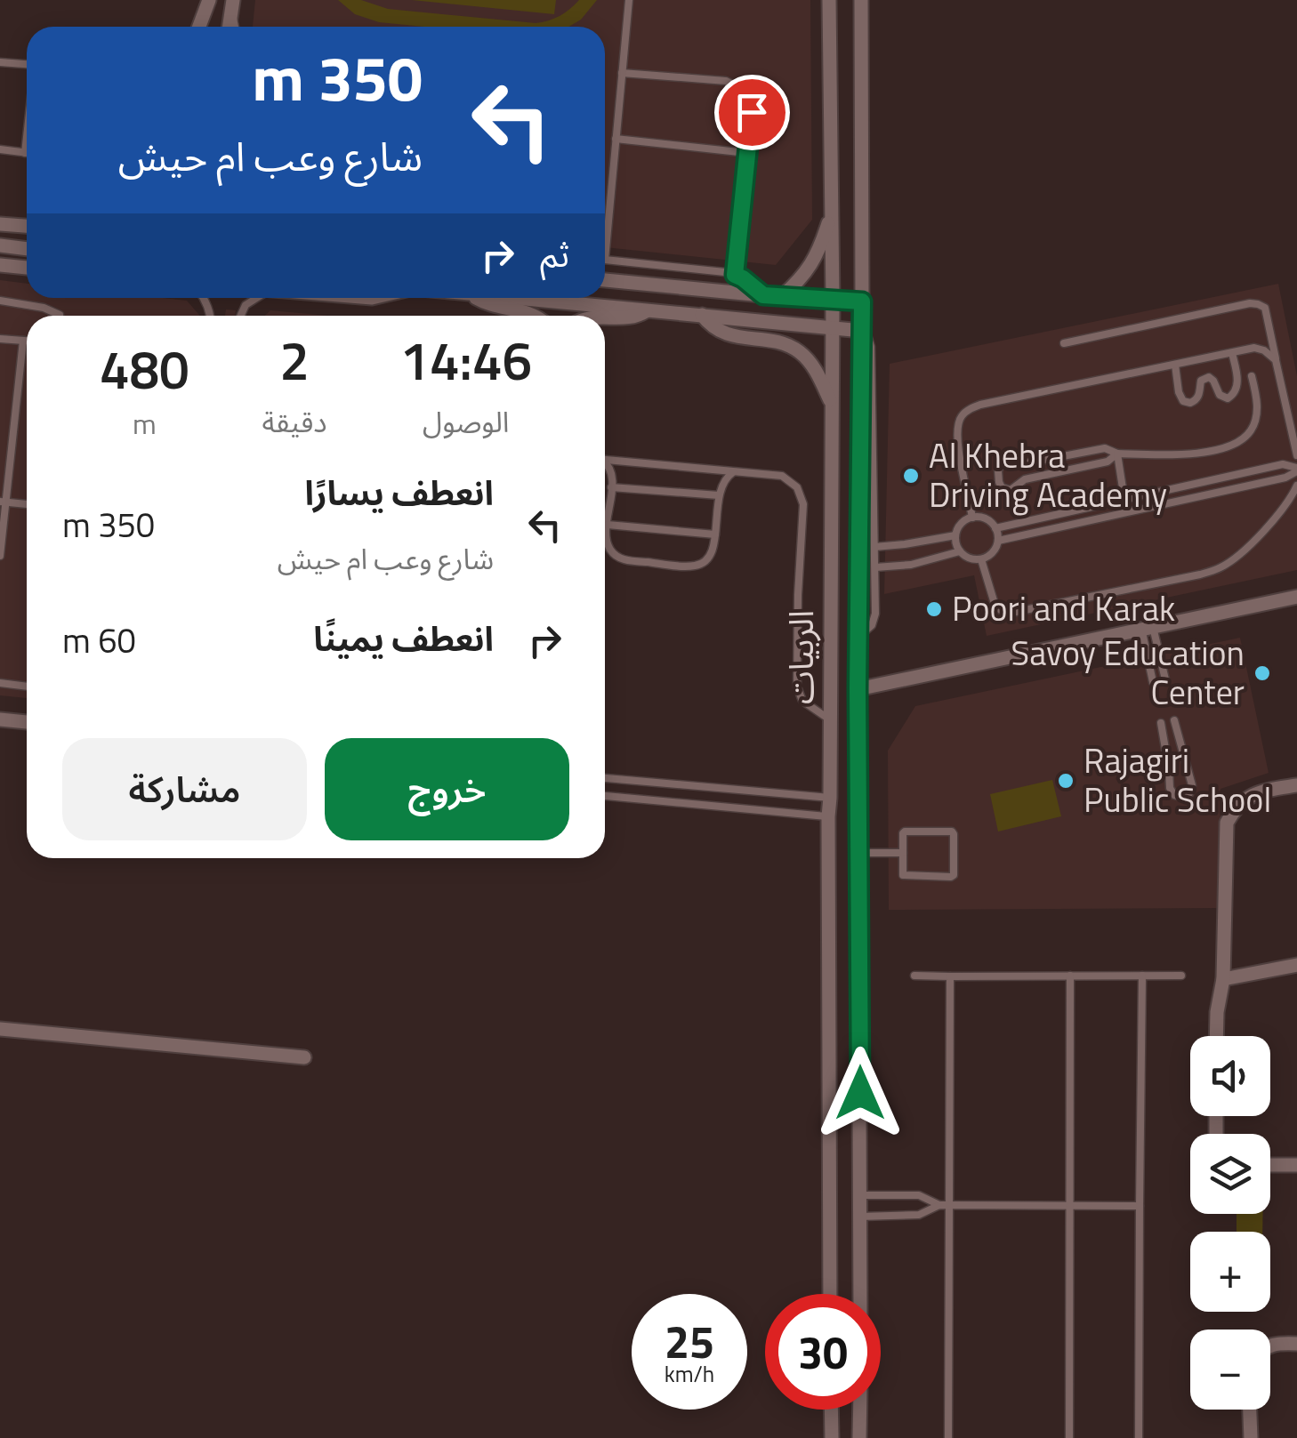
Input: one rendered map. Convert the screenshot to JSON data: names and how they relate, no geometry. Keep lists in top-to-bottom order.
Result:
{
  "streets": {
    "street": ["الربيات"]
  },
  "places": [
    "Al Khebra Driving Academy",
    "Poori and Karak",
    "Savoy Education Center",
    "Rajagiri Public School"
  ],
  "page": {
    "turn": ["350 m", "شارع وعب ام حيش"],
    "then": "ثم",
    "eta": [
      "14:46",
      "الوصول",
      "2",
      "دقيقة",
      "480",
      "m"
    ],
    "list": [
      {
        "name": "انعطف يسارًا",
        "note": "شارع وعب ام حيش",
        "value": "350 m"
      },
      {
        "name": "انعطف يمينًا",
        "value": "60 m"
      }
    ],
    "buttons": ["خروج", "مشاركة"],
    "map_buttons": ["+", "−"],
    "speed": "25 km/h",
    "limit": "30"
  }
}
